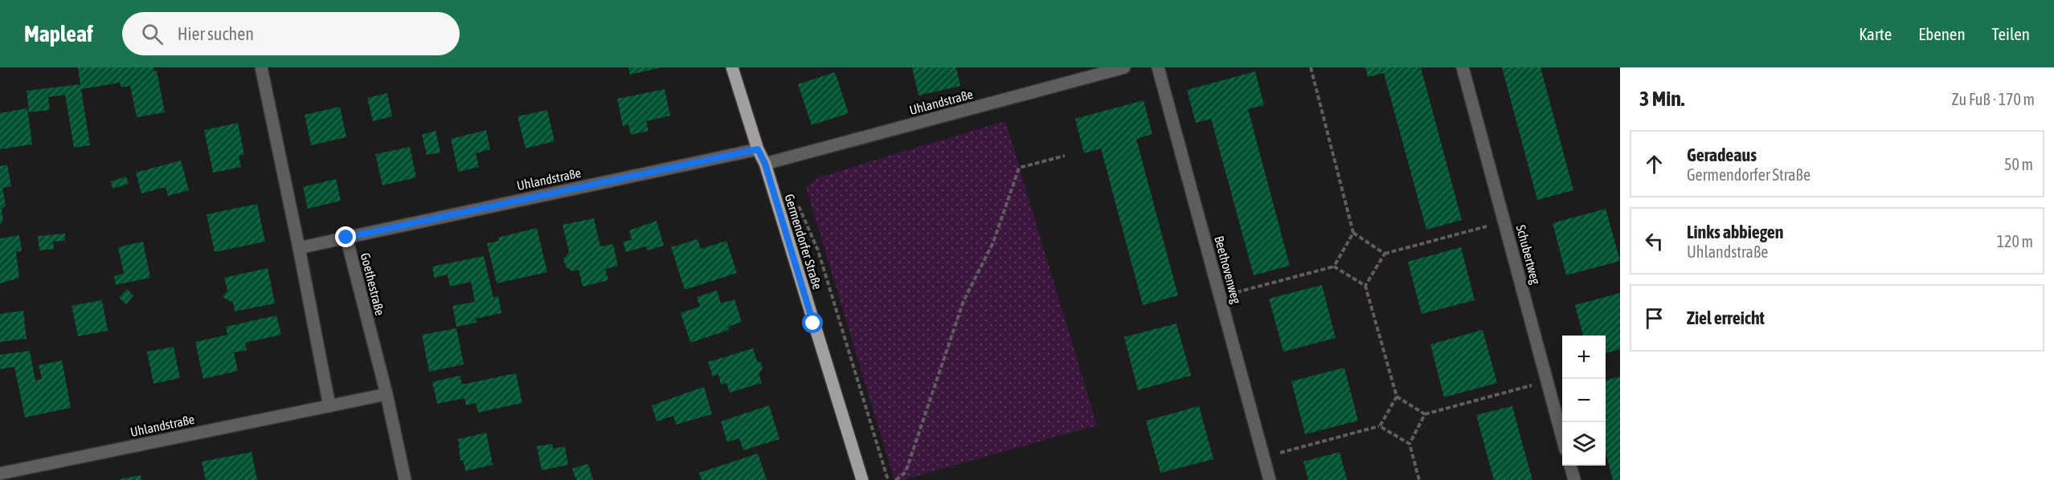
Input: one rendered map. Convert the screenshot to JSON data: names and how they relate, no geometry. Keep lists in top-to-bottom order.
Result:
{
  "streets": {
    "main road": ["Germendorfer Straße"],
    "street": [
      "Uhlandstraße",
      "Schubertweg",
      "Beethovenweg",
      "Goethestraße"
    ]
  },
  "crossings": [
    ["Uhlandstraße", "Germendorfer Straße"],
    ["Uhlandstraße", "Goethestraße"]
  ],
  "page": {
    "header": "Mapleaf",
    "search": "Hier suchen",
    "nav": ["Karte", "Ebenen", "Teilen"],
    "heading": ["3 Min.", "Zu Fuß · 170 m"],
    "list": [
      ["Geradeaus", "Germendorfer Straße", "50 m"],
      ["Links abbiegen", "Uhlandstraße", "120 m"],
      "Ziel erreicht"
    ],
    "map_buttons": ["+", "−"]
  }
}
